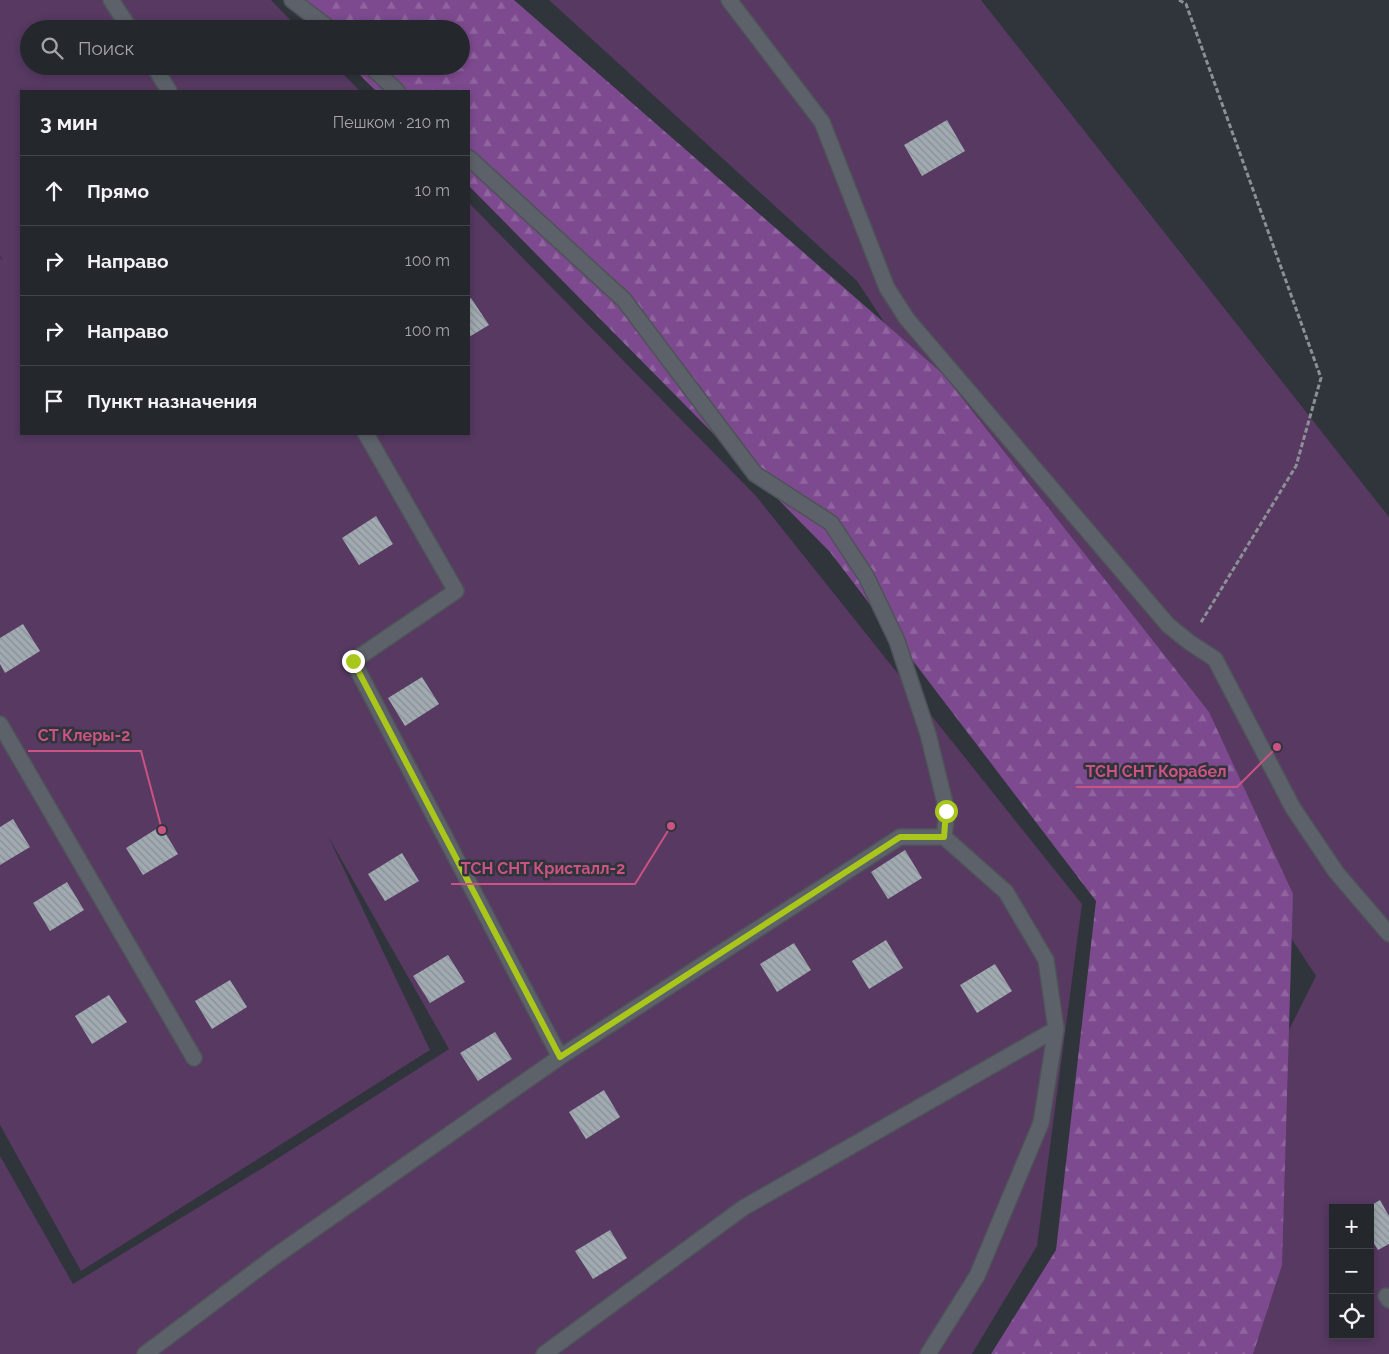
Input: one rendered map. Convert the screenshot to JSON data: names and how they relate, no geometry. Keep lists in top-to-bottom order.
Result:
{
  "places": ["ТСН СНТ Корабел", "ТСН СНТ Кристалл-2", "СТ Клеры-2"],
  "page": {
    "search": "Поиск",
    "heading": ["3 мин", "Пешком · 210 m"],
    "list": [
      ["Прямо", "10 m"],
      ["Направо", "100 m"],
      ["Направо", "100 m"],
      "Пункт назначения"
    ],
    "map_buttons": ["+", "−"]
  }
}
